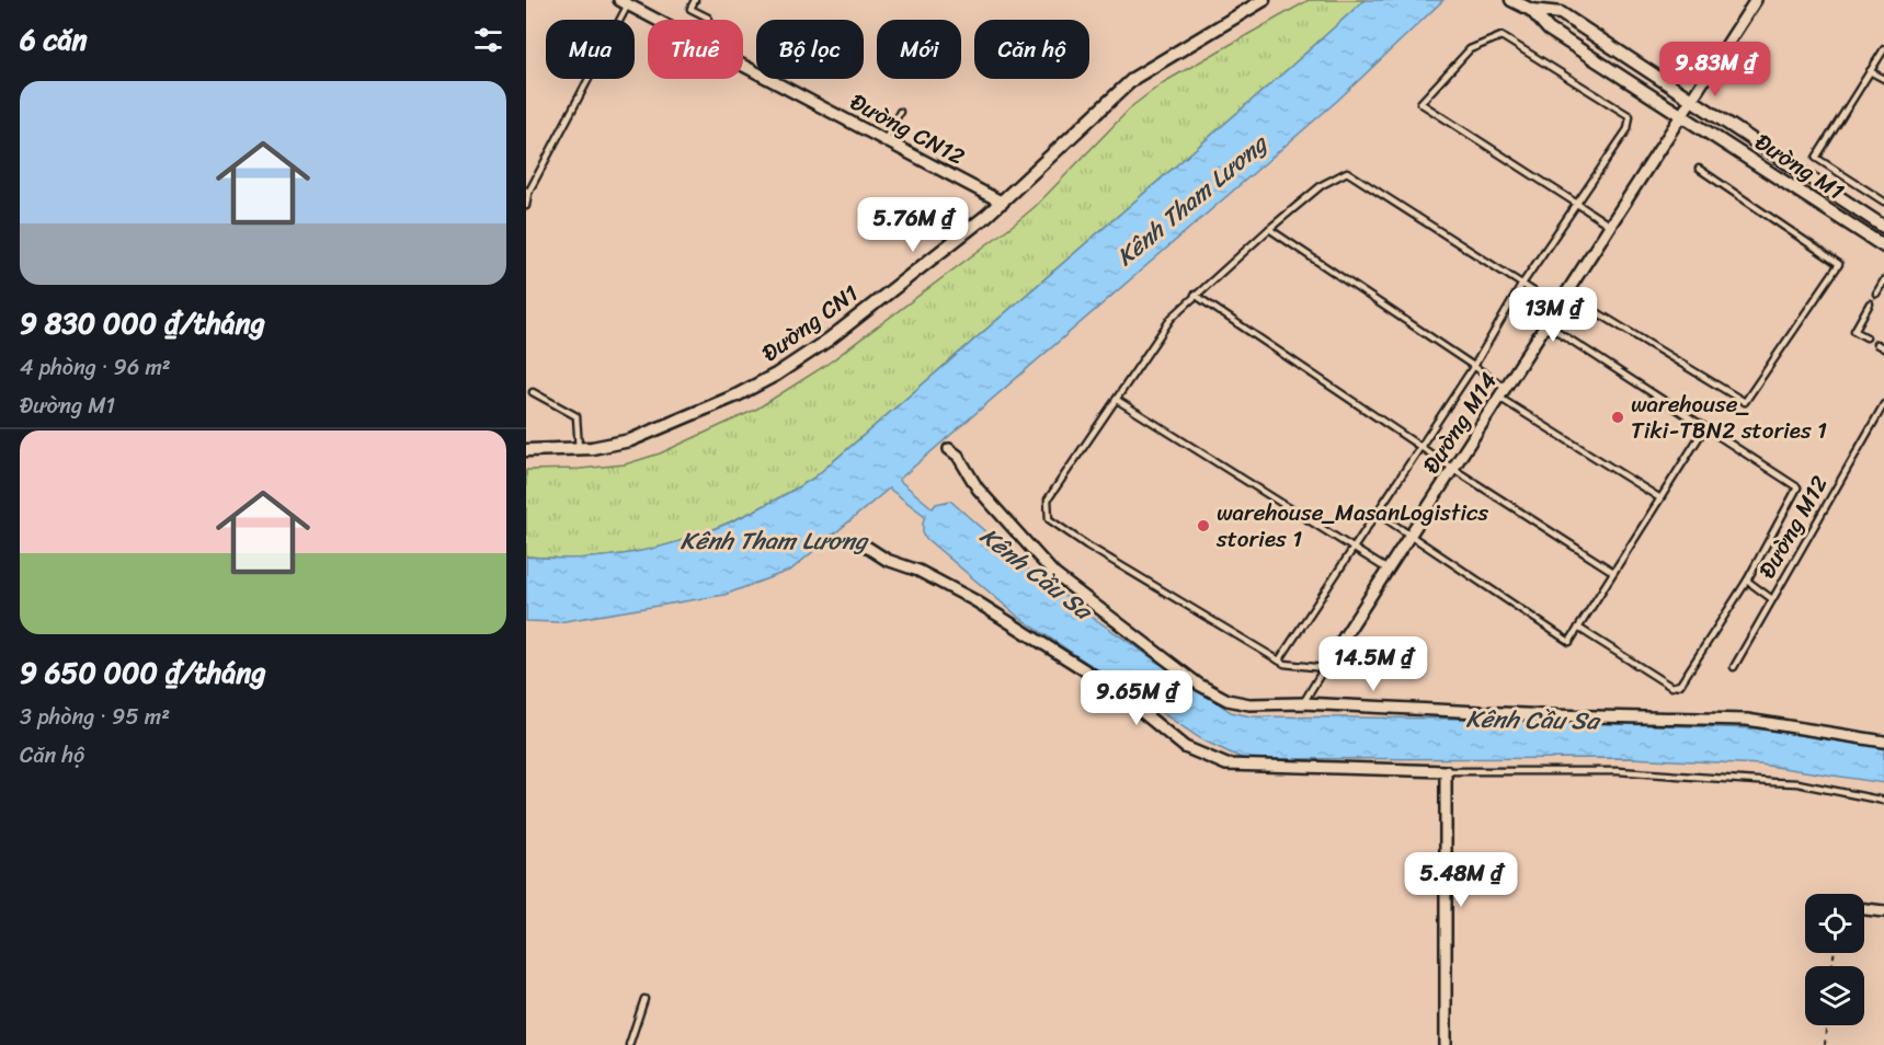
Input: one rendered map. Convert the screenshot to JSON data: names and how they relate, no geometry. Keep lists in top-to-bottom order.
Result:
{
  "streets": {
    "street": [
      "Đường CN12",
      "Đường M1",
      "Đường CN1",
      "Đường M14"
    ],
    "lane": ["Đường M12"]
  },
  "crossings": [
    ["Đường CN12", "Đường CN1"],
    ["Đường M1", "Đường M14"]
  ],
  "water": ["Kênh Tham Lương", "Kênh Cầu Sa"],
  "places": ["warehouse_ Tiki-TBN2 stories 1", "warehouse_MasanLogistics stories 1"],
  "page": {
    "heading": "6 căn",
    "chip": [
      "Mua",
      "Thuê",
      "Bộ lọc",
      "Mới",
      "Căn hộ"
    ],
    "price": [
      "9.83M ₫",
      "5.76M ₫",
      "13M ₫",
      "14.5M ₫",
      "9.65M ₫",
      "5.48M ₫"
    ],
    "list": [
      {
        "name": "9 830 000 ₫/tháng",
        "note": "4 phòng · 96 m² · Đường M1"
      },
      {
        "name": "9 650 000 ₫/tháng",
        "note": "3 phòng · 95 m² · Căn hộ"
      }
    ]
  }
}
